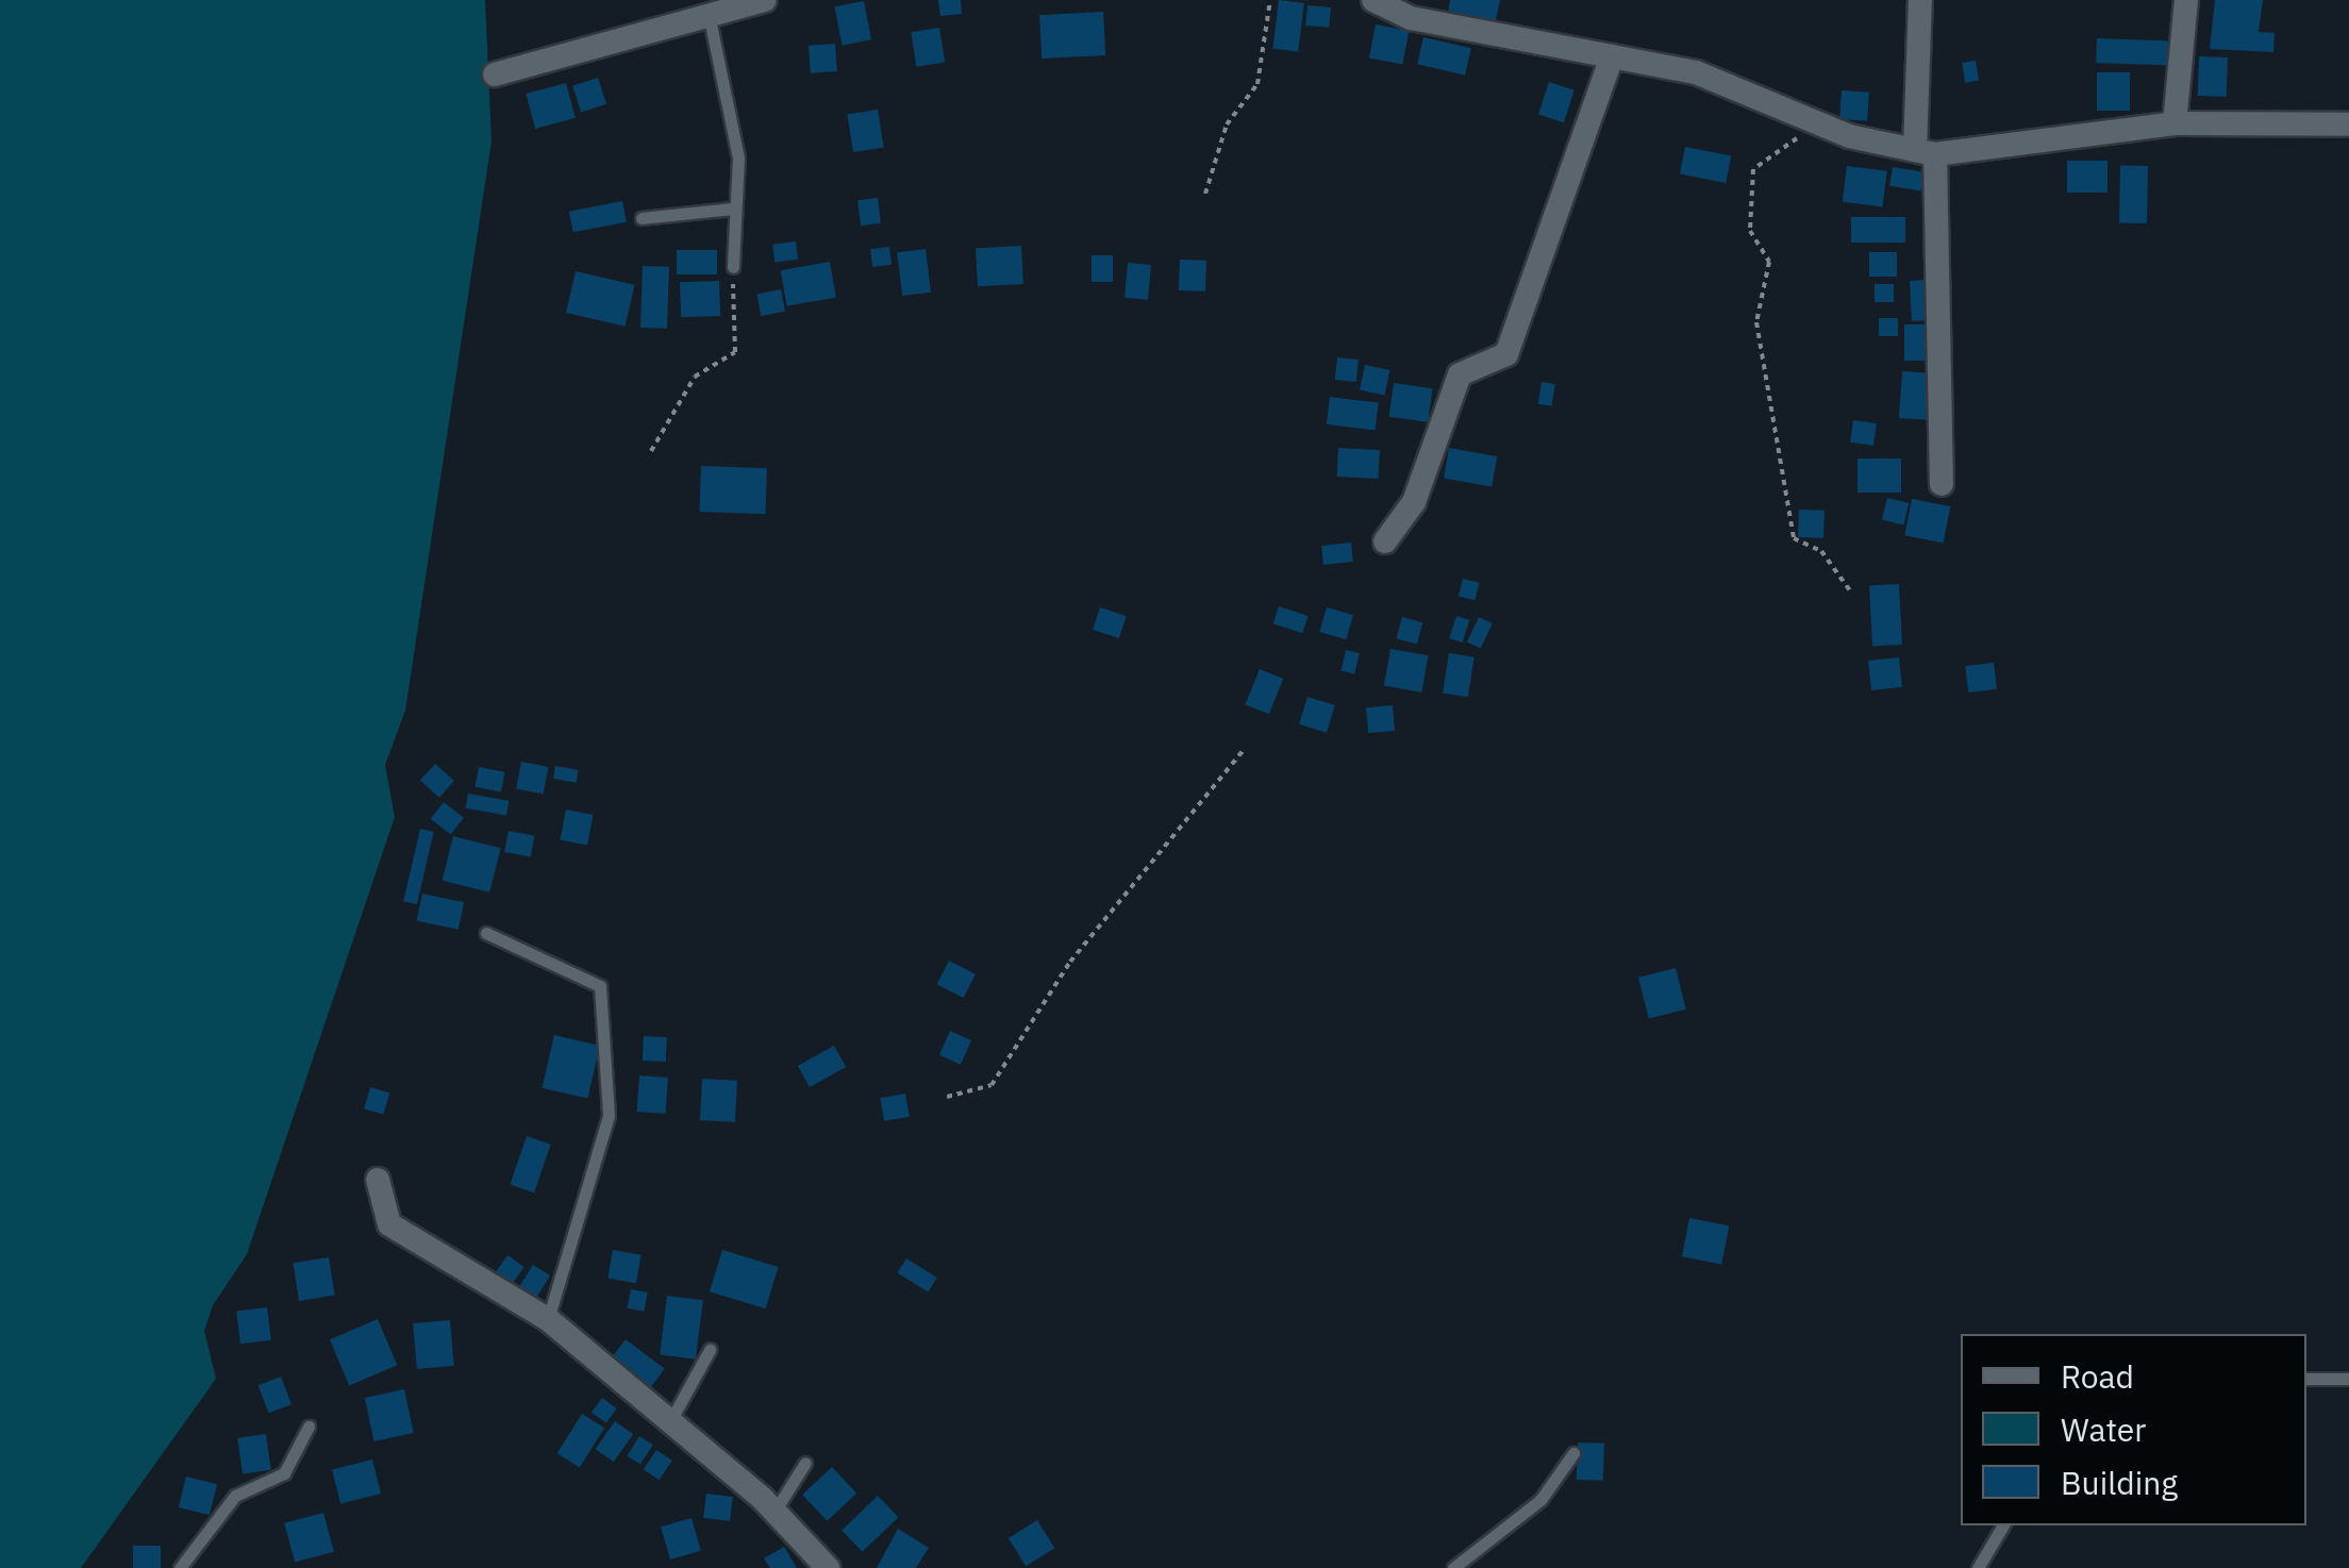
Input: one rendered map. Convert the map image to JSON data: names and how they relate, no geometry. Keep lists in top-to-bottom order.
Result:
{
  "legend": ["Road", "Water", "Building"]
}
